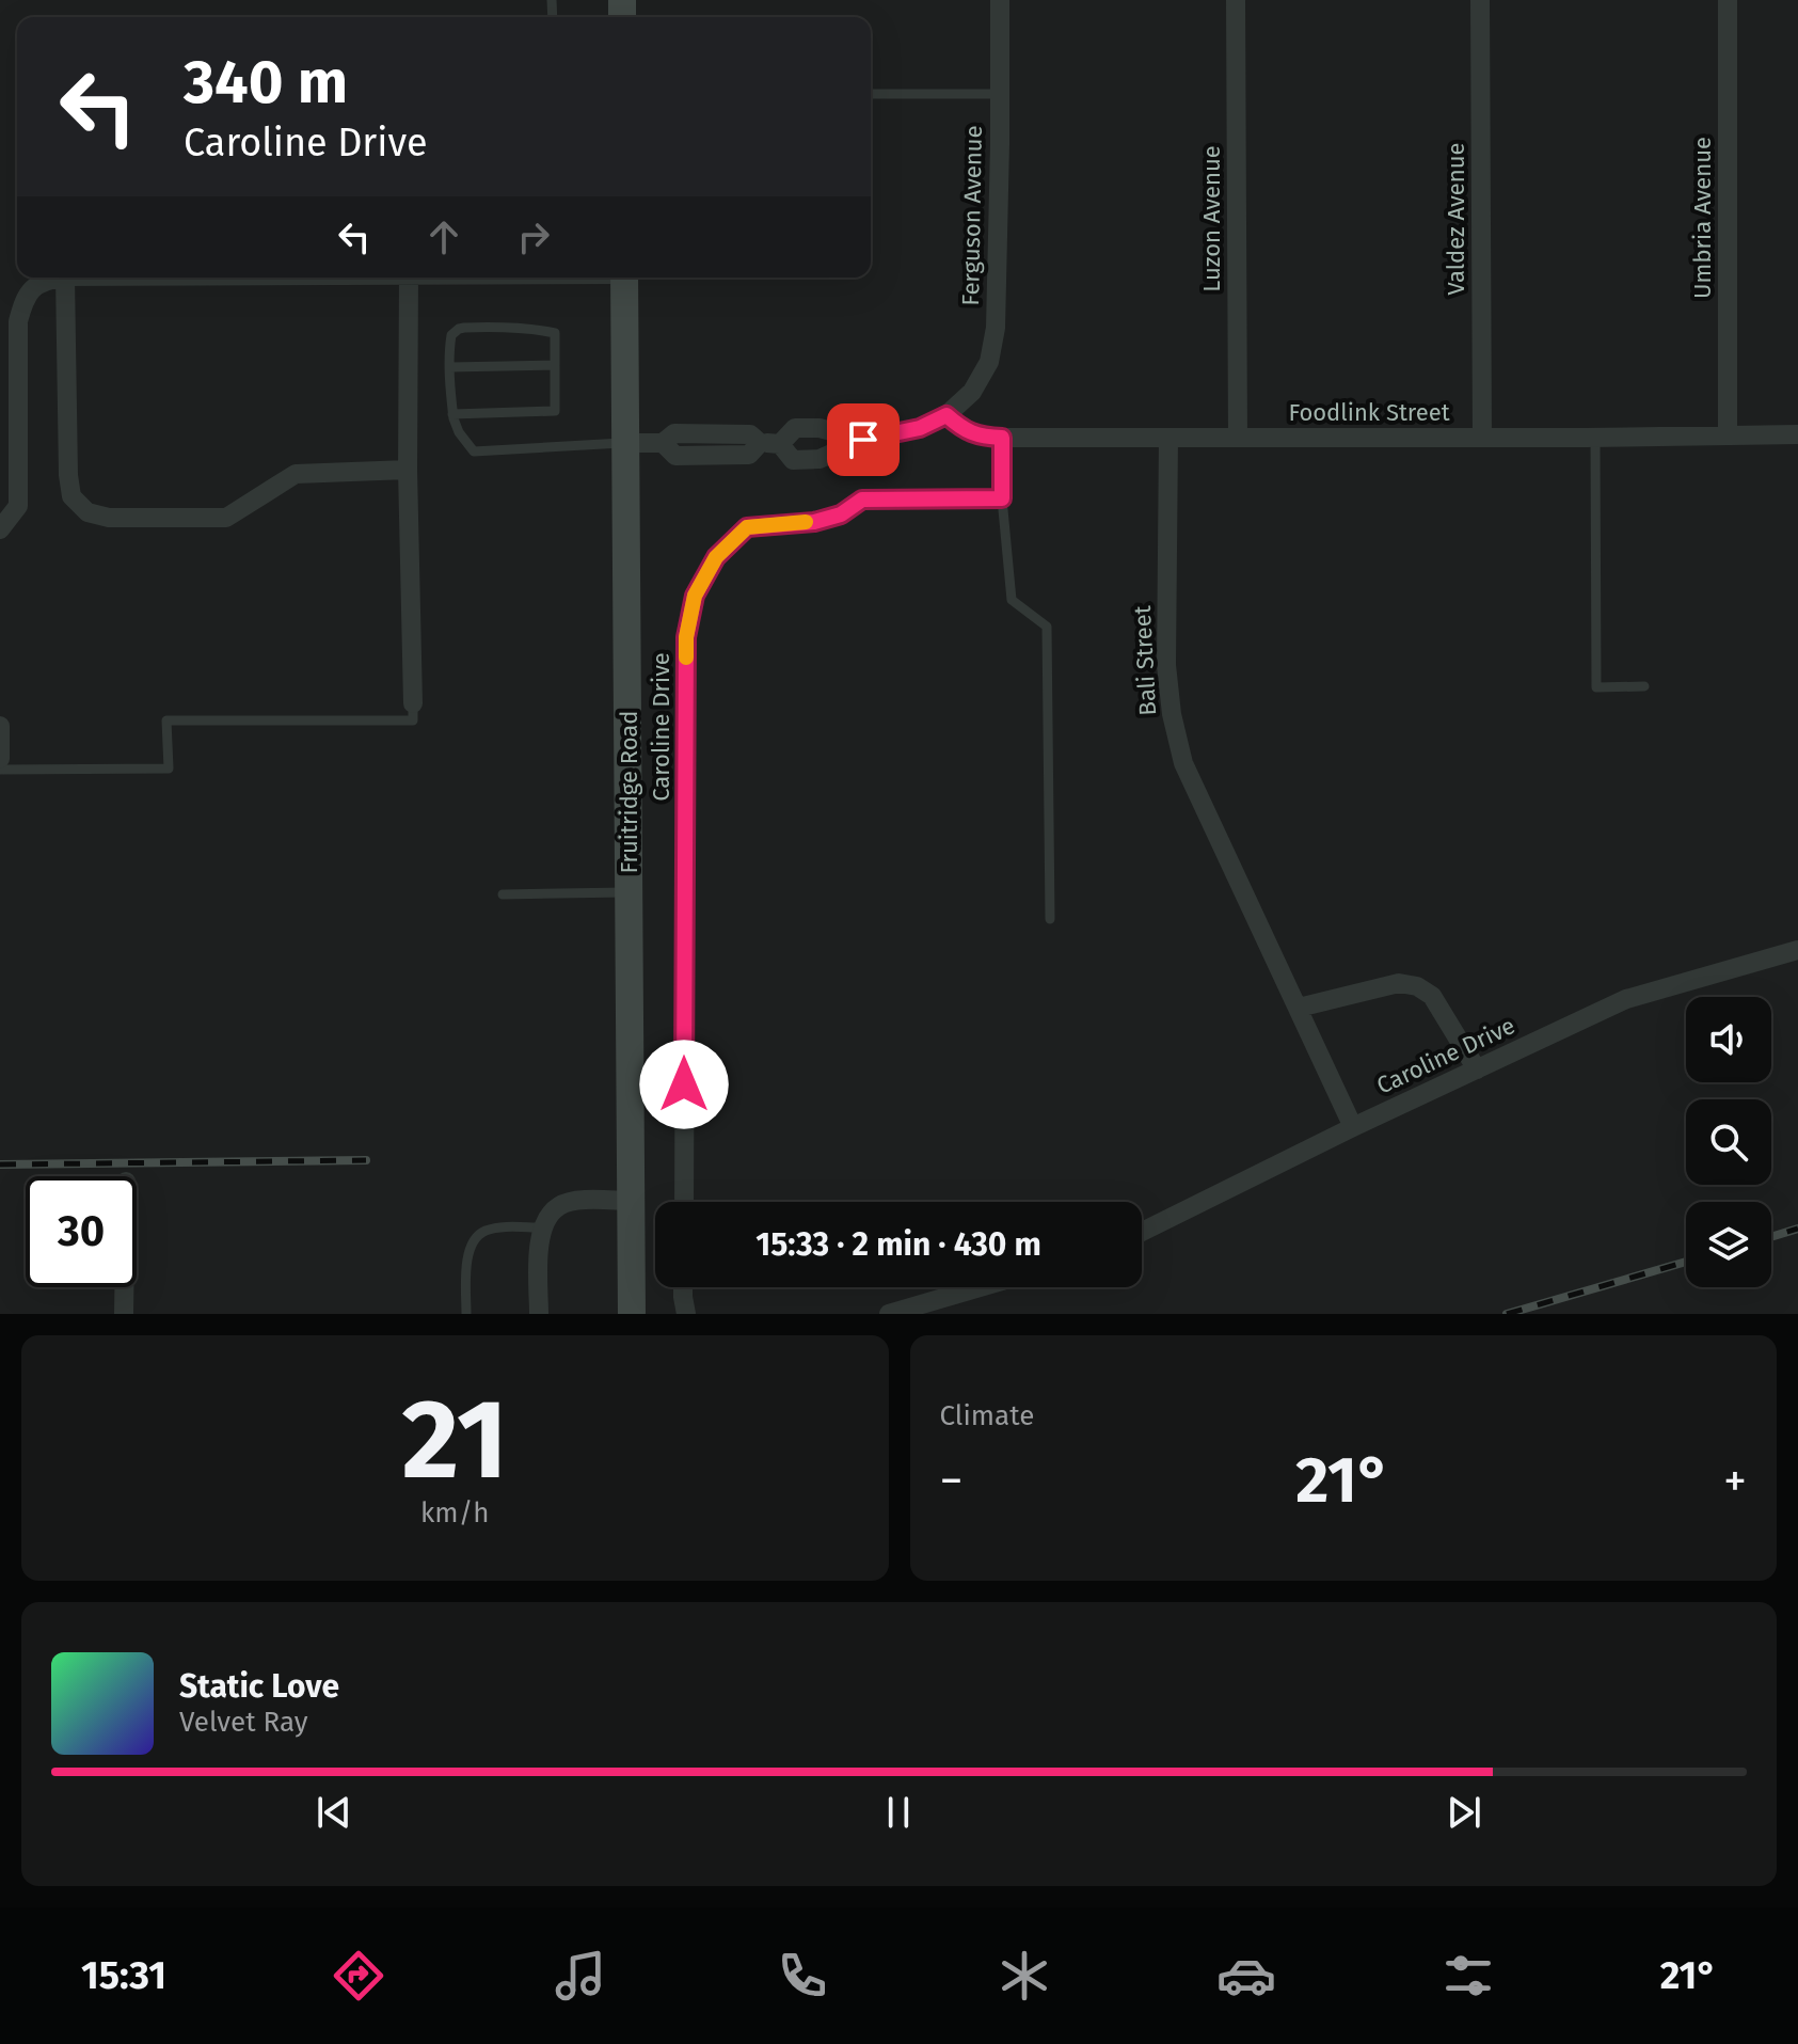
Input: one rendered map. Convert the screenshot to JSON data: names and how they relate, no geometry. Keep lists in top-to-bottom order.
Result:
{
  "streets": {
    "main road": ["Fruitridge Road"],
    "street": [
      "Ferguson Avenue",
      "Umbria Avenue",
      "Luzon Avenue",
      "Valdez Avenue",
      "Foodlink Street",
      "Bali Street",
      "Caroline Drive"
    ]
  },
  "crossings": [
    ["Ferguson Avenue", "Foodlink Street"],
    ["Umbria Avenue", "Foodlink Street"],
    ["Luzon Avenue", "Foodlink Street"],
    ["Valdez Avenue", "Foodlink Street"],
    ["Foodlink Street", "Bali Street"],
    ["Bali Street", "Caroline Drive"]
  ],
  "page": {
    "turn": ["340 m", "Caroline Drive"],
    "limit": "30",
    "trip": "15:33 · 2 min · 430 m",
    "tile": [
      ["21", "km/h"],
      "Climate"
    ],
    "heat": ["−", "21°", "+"],
    "song": ["Static Love", "Velvet Ray"],
    "tabs": ["15:31", "21°"]
  }
}
